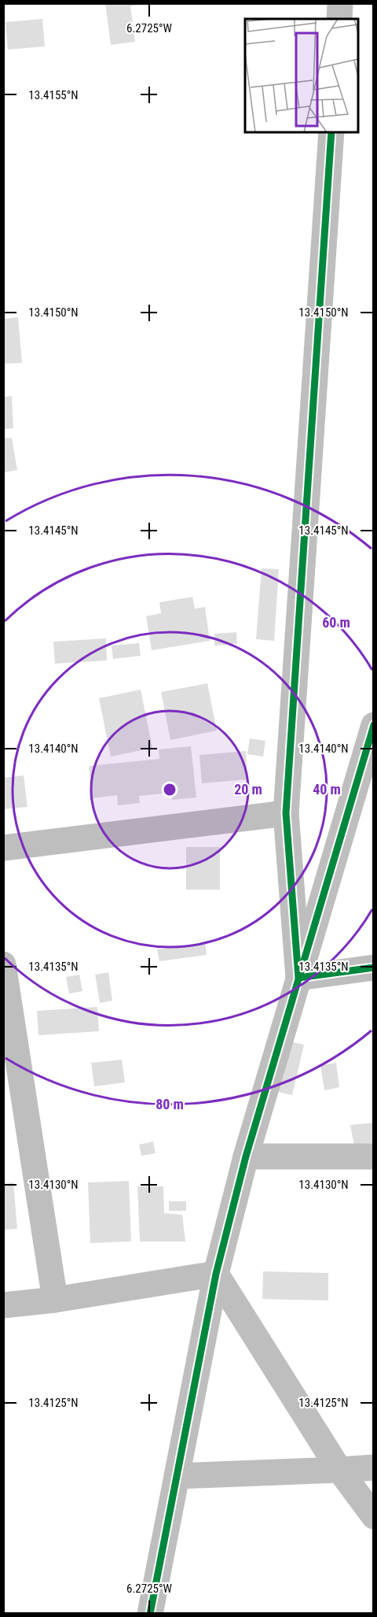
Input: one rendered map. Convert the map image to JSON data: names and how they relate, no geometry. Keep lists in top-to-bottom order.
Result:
{
  "coordinates": [
    "6.2725°W",
    "13.4155°N",
    "13.4150°N",
    "13.4145°N",
    "13.4140°N",
    "13.4135°N",
    "13.4130°N",
    "13.4125°N"
  ],
  "rings": [
    "60 m",
    "20 m",
    "40 m",
    "80 m"
  ]
}
